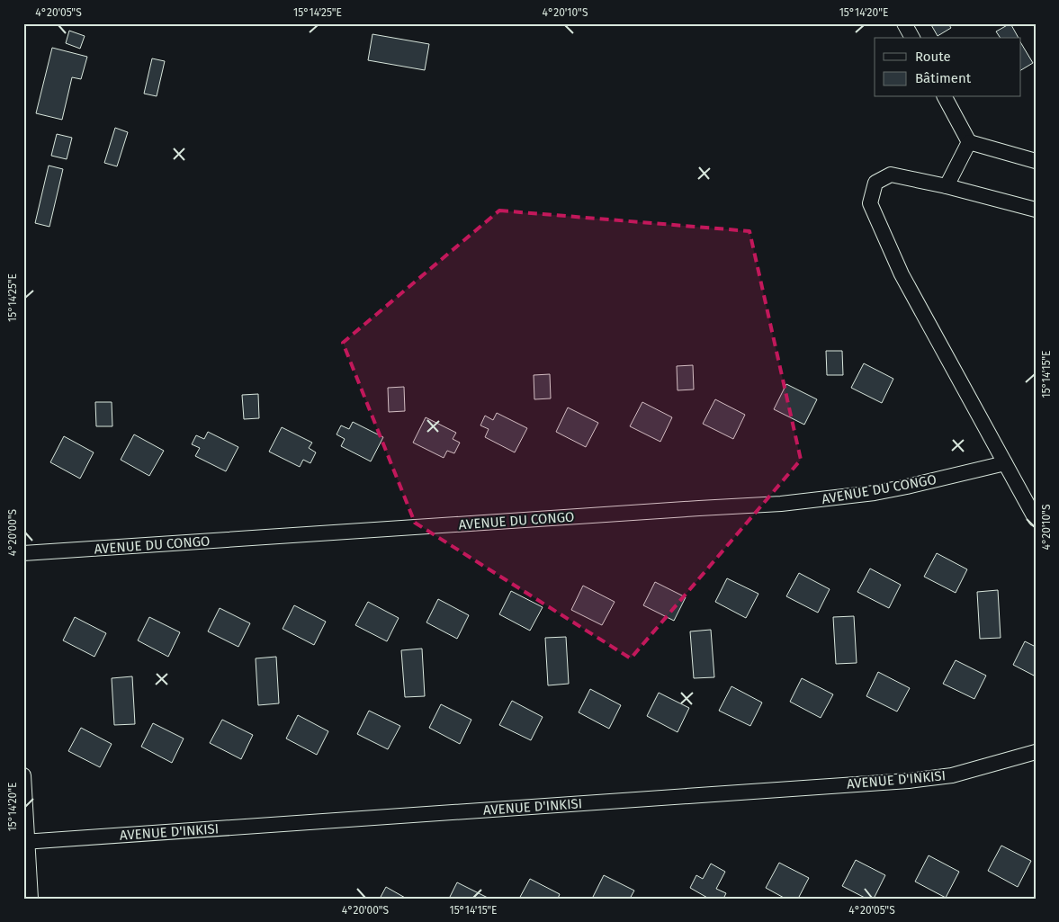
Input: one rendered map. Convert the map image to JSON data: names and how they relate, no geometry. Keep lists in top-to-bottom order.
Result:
{
  "streets": {
    "street": ["AVENUE DU CONGO", "AVENUE D'INKISI"]
  },
  "legend": ["Route", "Bâtiment"],
  "coordinates": [
    "4°20'05\"S",
    "15°14'25\"E",
    "4°20'10\"S",
    "15°14'20\"E",
    "15°14'15\"E",
    "4°20'00\"S"
  ]
}
